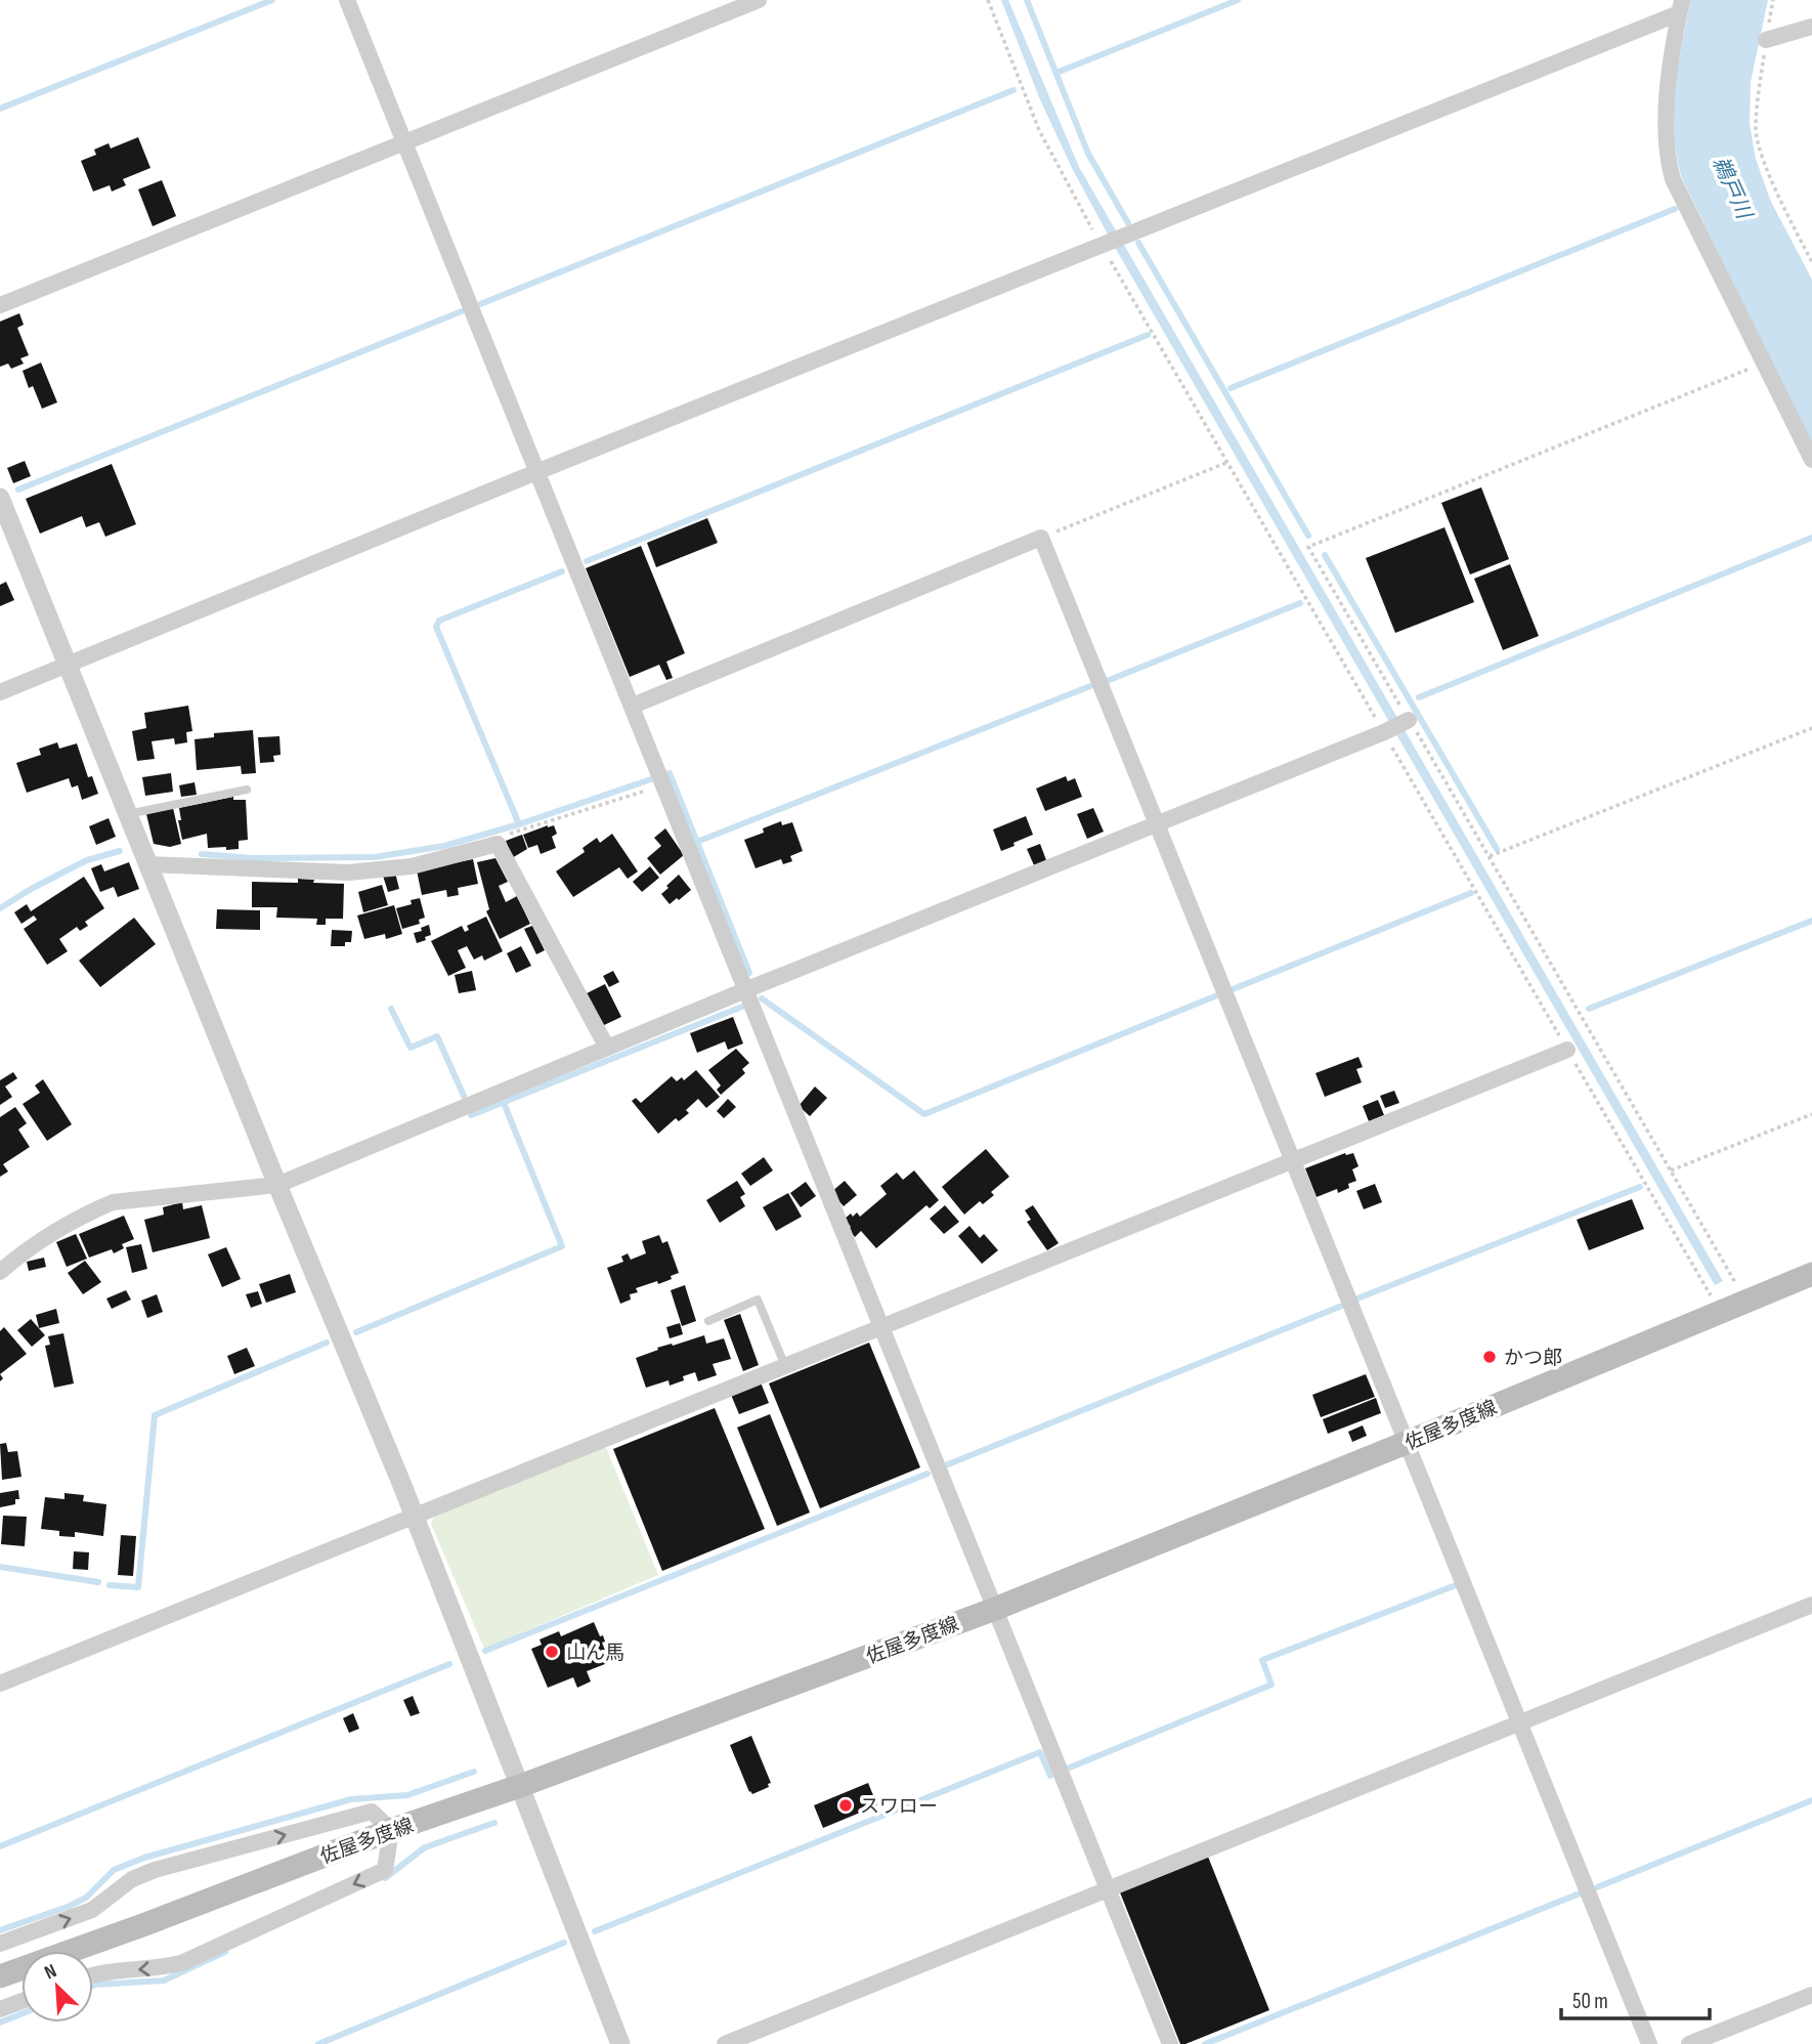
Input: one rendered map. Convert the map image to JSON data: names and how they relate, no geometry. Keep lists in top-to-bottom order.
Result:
{
  "streets": {
    "main road": ["佐屋多度線"]
  },
  "water": ["鵜戸川"],
  "places": ["かつ郎", "山ん馬", "スワロー"],
  "scale_bar": "50 m",
  "north": "top left"
}
